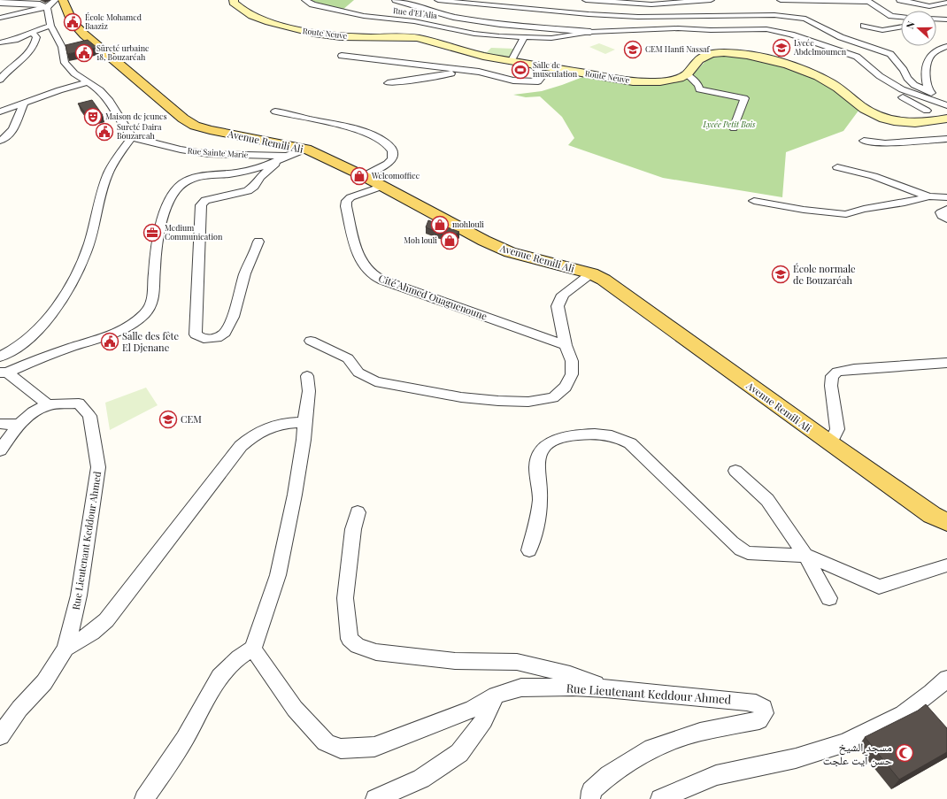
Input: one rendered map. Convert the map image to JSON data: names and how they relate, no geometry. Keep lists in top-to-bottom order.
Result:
{
  "streets": {
    "main road": ["Route Neuve", "Avenue Remili Ali"],
    "street": [
      "Rue d'El Alia",
      "Rue Sainte Marie",
      "Cité Ahmed Ouaguenoune",
      "Rue Lieutenant Keddour Ahmed"
    ]
  },
  "crossings": [
    ["Avenue Remili Ali", "Rue Sainte Marie"],
    ["Avenue Remili Ali", "Cité Ahmed Ouaguenoune"]
  ],
  "parks": ["Lycée Petit Bois"],
  "places": {
    "public building": [
      "École Mohamed Baaziz",
      "Sûreté urbaine 18, Bouzaréah",
      "Sureté Daira Bouzareah",
      "Salle des fête El Djenane"
    ],
    "school or university": [
      "Lycée Abdelmoumen",
      "CEM Hanfi Nassaf",
      "École normale de Bouzaréah",
      "CEM"
    ],
    "sports": ["Salle de musculation"],
    "theatre": ["Maison de jeunes"],
    "shop": ["Welcomoffice", "mohlouli", "Moh louli"],
    "office": ["Medium Communication"],
    "mosque": ["مسجد الشيخ حسن آيت علجت"]
  },
  "north": "left"
}
